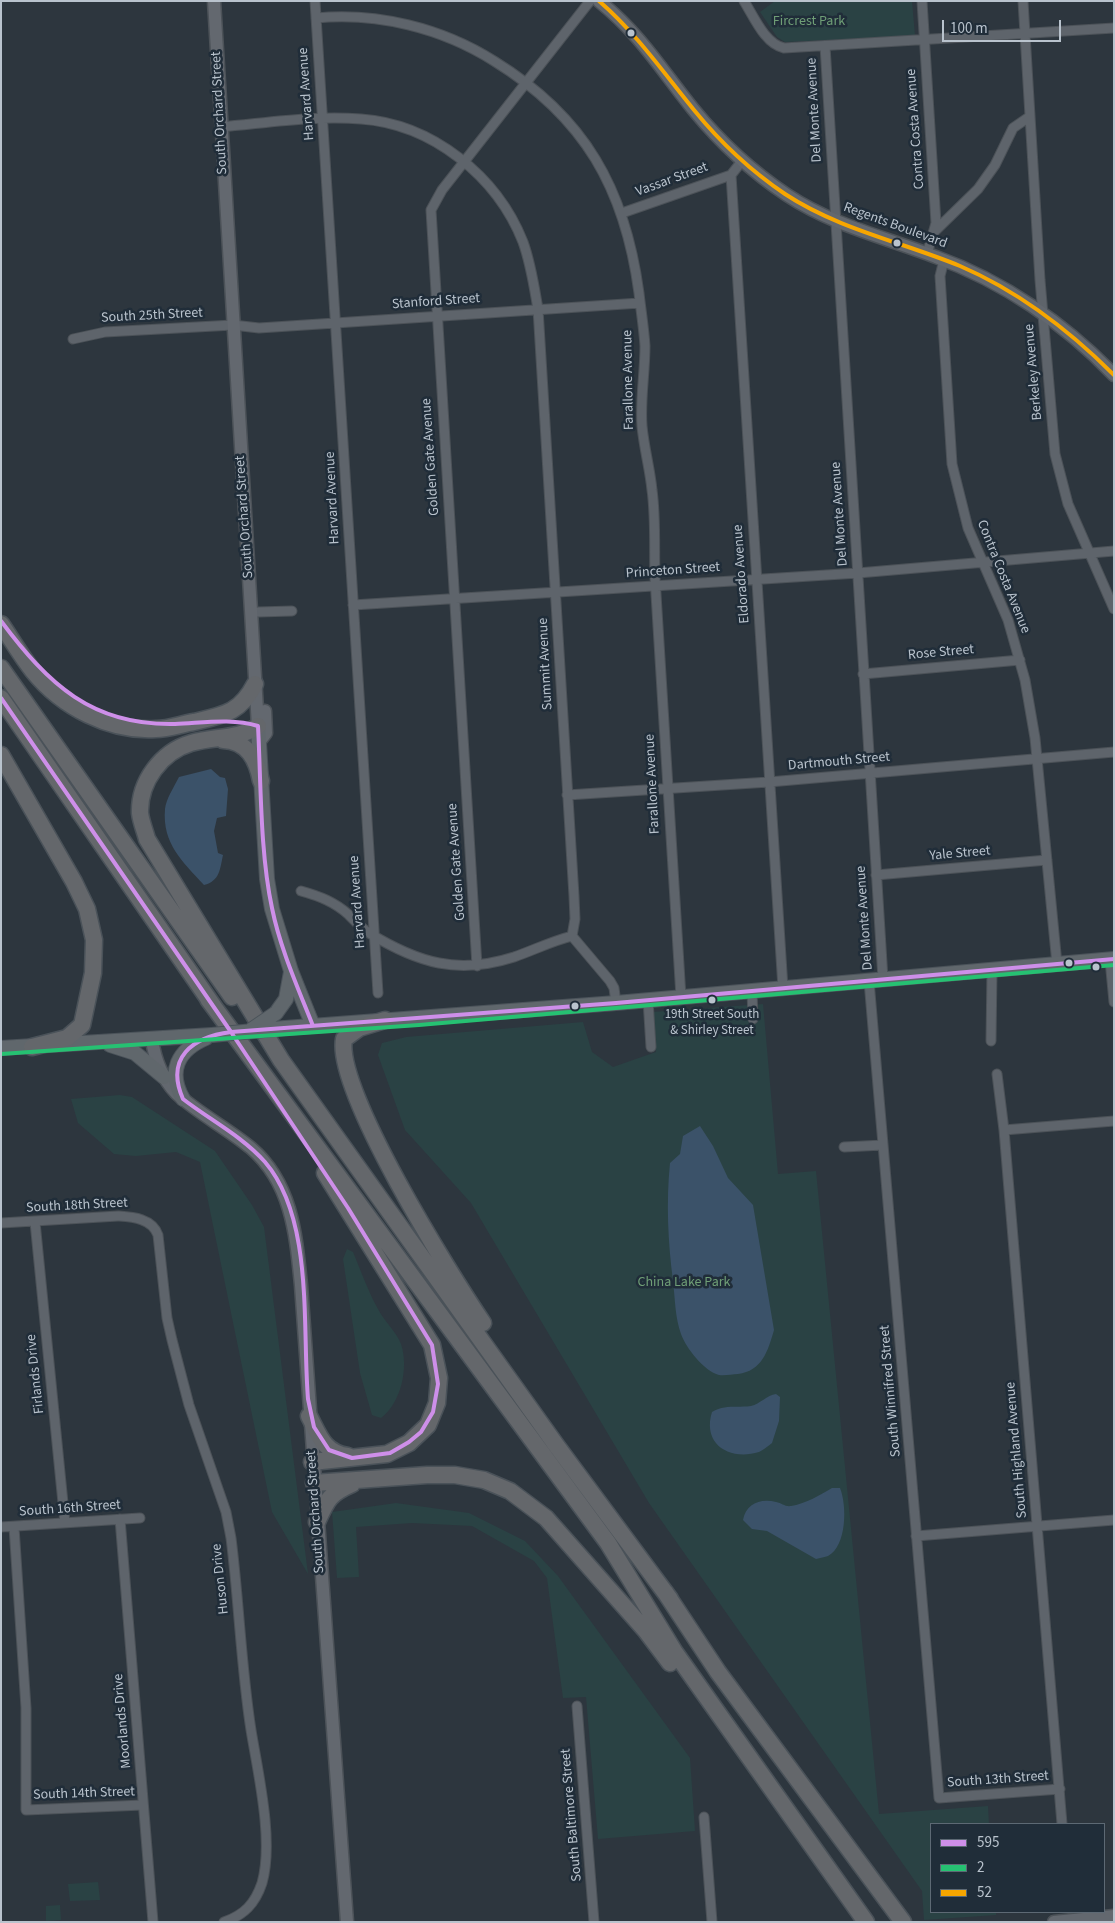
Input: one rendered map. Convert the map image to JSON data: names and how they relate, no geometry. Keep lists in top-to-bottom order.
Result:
{
  "streets": {
    "main road": ["South Orchard Street", "Regents Boulevard"],
    "street": [
      "Harvard Avenue",
      "Del Monte Avenue",
      "Contra Costa Avenue",
      "Vassar Street",
      "Stanford Street",
      "South 25th Street",
      "Berkeley Avenue",
      "Farallone Avenue",
      "Golden Gate Avenue",
      "Princeton Street",
      "Eldorado Avenue",
      "Rose Street",
      "Summit Avenue",
      "Dartmouth Street",
      "Yale Street",
      "South 18th Street",
      "Firlands Drive",
      "South Winnifred Street",
      "South Highland Avenue",
      "South 16th Street",
      "Huson Drive",
      "Moorlands Drive",
      "South 13th Street",
      "South 14th Street",
      "South Baltimore Street"
    ]
  },
  "crossings": [
    ["Harvard Avenue", "Stanford Street"],
    ["Harvard Avenue", "Farallone Avenue"],
    ["Harvard Avenue", "Princeton Street"],
    ["Harvard Avenue", "Summit Avenue"],
    ["Del Monte Avenue", "Regents Boulevard"],
    ["Del Monte Avenue", "Princeton Street"],
    ["Del Monte Avenue", "Rose Street"],
    ["Del Monte Avenue", "Dartmouth Street"],
    ["Del Monte Avenue", "Yale Street"],
    ["Del Monte Avenue", "South Winnifred Street"],
    ["South Orchard Street", "Stanford Street"],
    ["South Orchard Street", "South 25th Street"],
    ["South Orchard Street", "Summit Avenue"],
    ["Contra Costa Avenue", "Regents Boulevard"],
    ["Contra Costa Avenue", "Princeton Street"],
    ["Contra Costa Avenue", "Rose Street"],
    ["Contra Costa Avenue", "Dartmouth Street"],
    ["Contra Costa Avenue", "Yale Street"],
    ["Vassar Street", "Farallone Avenue"],
    ["Vassar Street", "Eldorado Avenue"],
    ["Regents Boulevard", "Berkeley Avenue"],
    ["Stanford Street", "South 25th Street"],
    ["Stanford Street", "Farallone Avenue"],
    ["Stanford Street", "Golden Gate Avenue"],
    ["Stanford Street", "Summit Avenue"],
    ["Berkeley Avenue", "Princeton Street"],
    ["Farallone Avenue", "Golden Gate Avenue"],
    ["Farallone Avenue", "Princeton Street"],
    ["Farallone Avenue", "Dartmouth Street"],
    ["Golden Gate Avenue", "Princeton Street"],
    ["Golden Gate Avenue", "Summit Avenue"],
    ["Princeton Street", "Eldorado Avenue"],
    ["Princeton Street", "Summit Avenue"],
    ["Eldorado Avenue", "Dartmouth Street"],
    ["Summit Avenue", "Dartmouth Street"],
    ["South 18th Street", "Firlands Drive"],
    ["South 18th Street", "Huson Drive"],
    ["Firlands Drive", "South 16th Street"],
    ["South Winnifred Street", "South 13th Street"],
    ["South Highland Avenue", "South 13th Street"],
    ["South 16th Street", "Moorlands Drive"],
    ["South 16th Street", "South 14th Street"],
    ["Moorlands Drive", "South 14th Street"]
  ],
  "parks": ["Fircrest Park", "China Lake Park"],
  "places": ["19th Street South & Shirley Street"],
  "lines": ["transit line 52", "transit line 595", "transit line 2"],
  "legend": ["595", "2", "52"],
  "scale_bar": "100 m"
}
